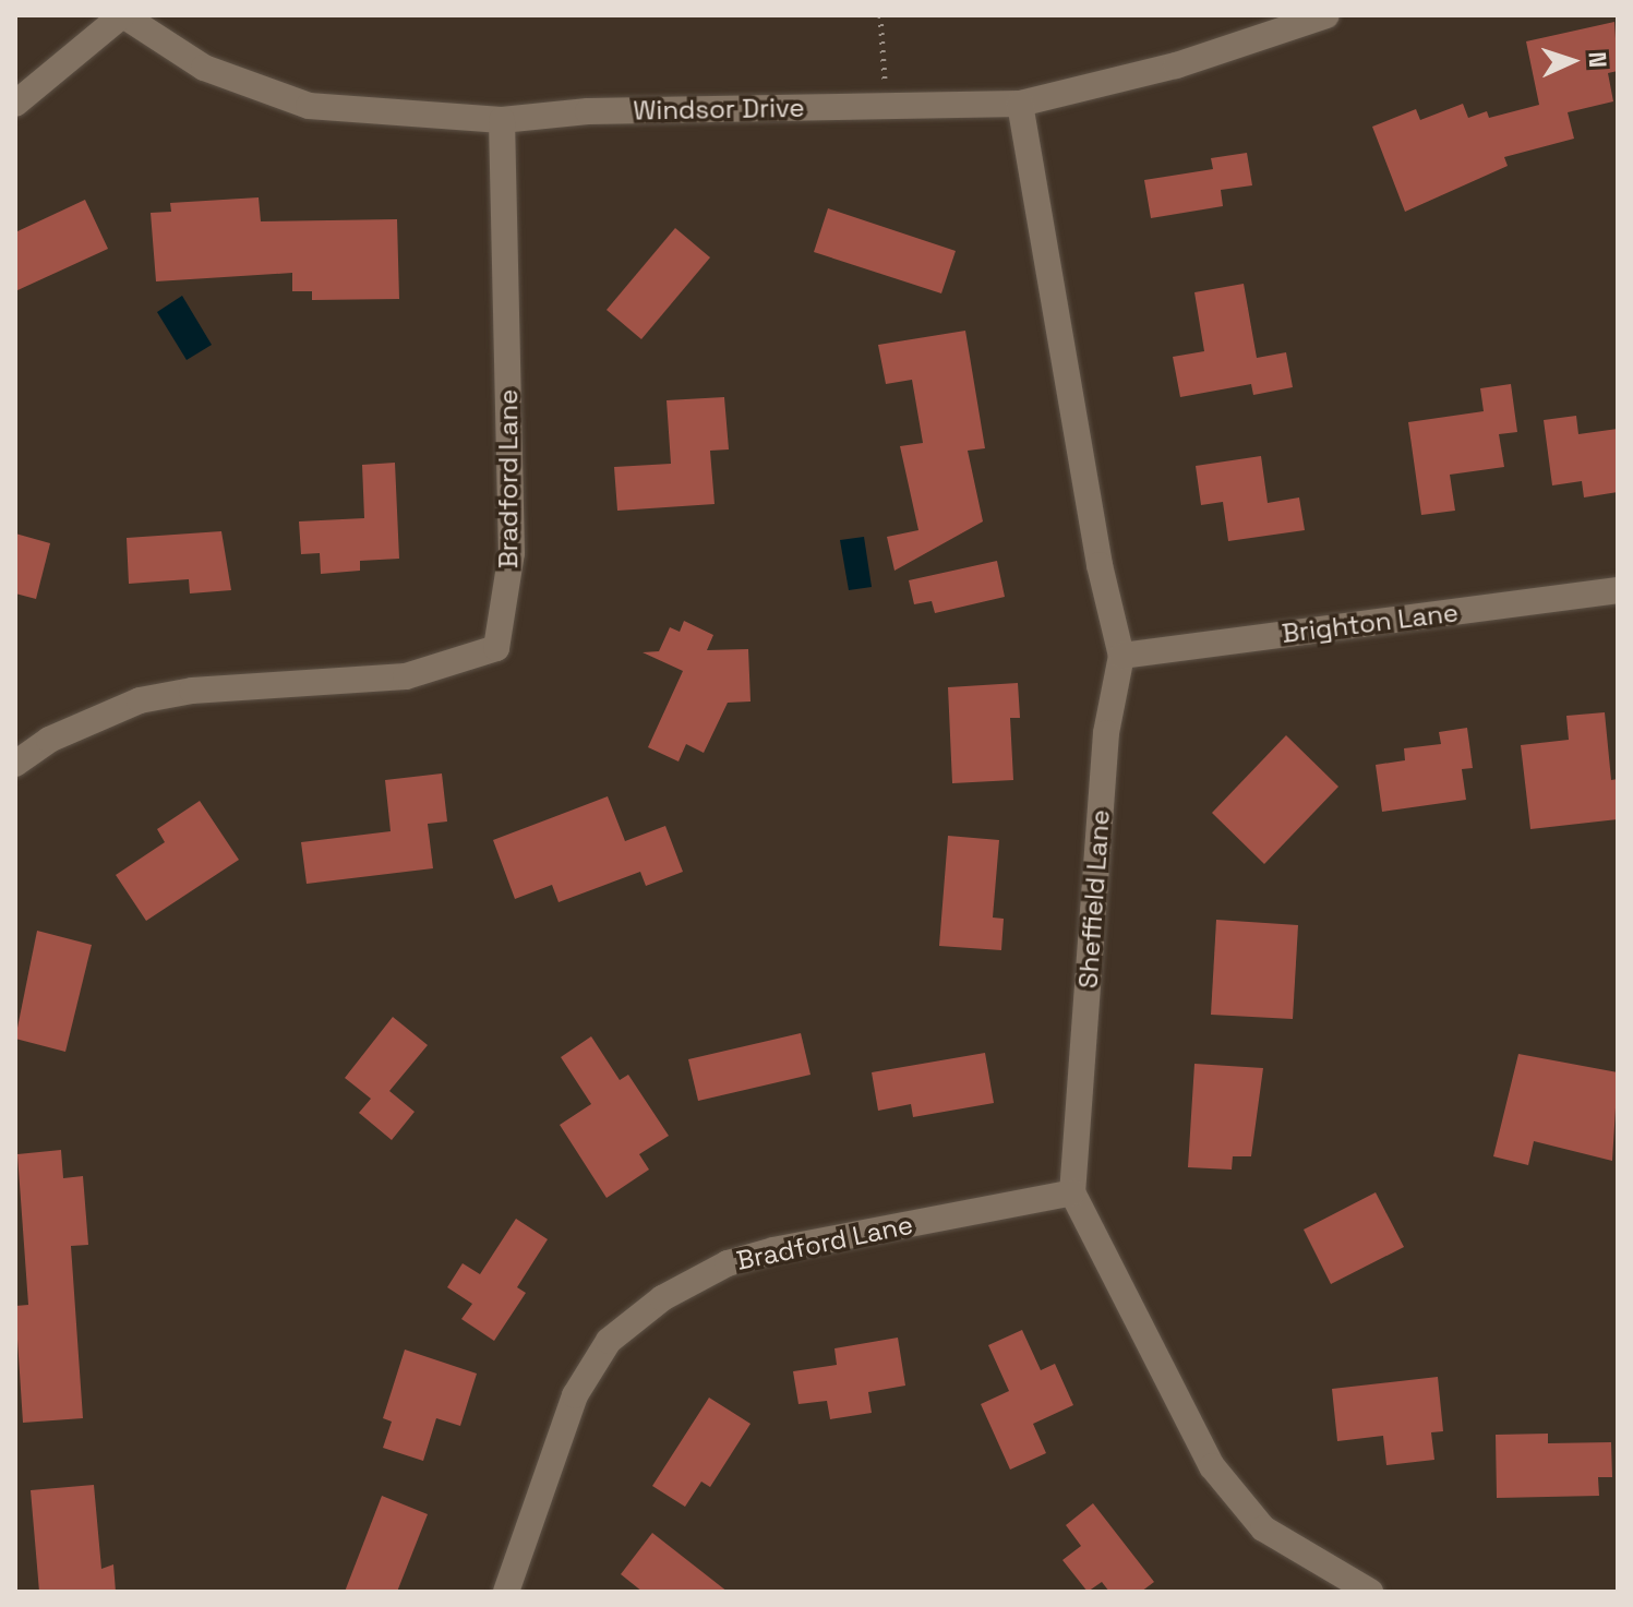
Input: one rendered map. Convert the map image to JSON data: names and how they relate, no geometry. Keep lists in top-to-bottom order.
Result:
{
  "streets": {
    "street": [
      "Windsor Drive",
      "Bradford Lane",
      "Brighton Lane",
      "Sheffield Lane"
    ]
  },
  "crossings": [
    ["Windsor Drive", "Bradford Lane"],
    ["Windsor Drive", "Sheffield Lane"],
    ["Bradford Lane", "Sheffield Lane"],
    ["Brighton Lane", "Sheffield Lane"]
  ],
  "north": "right"
}
